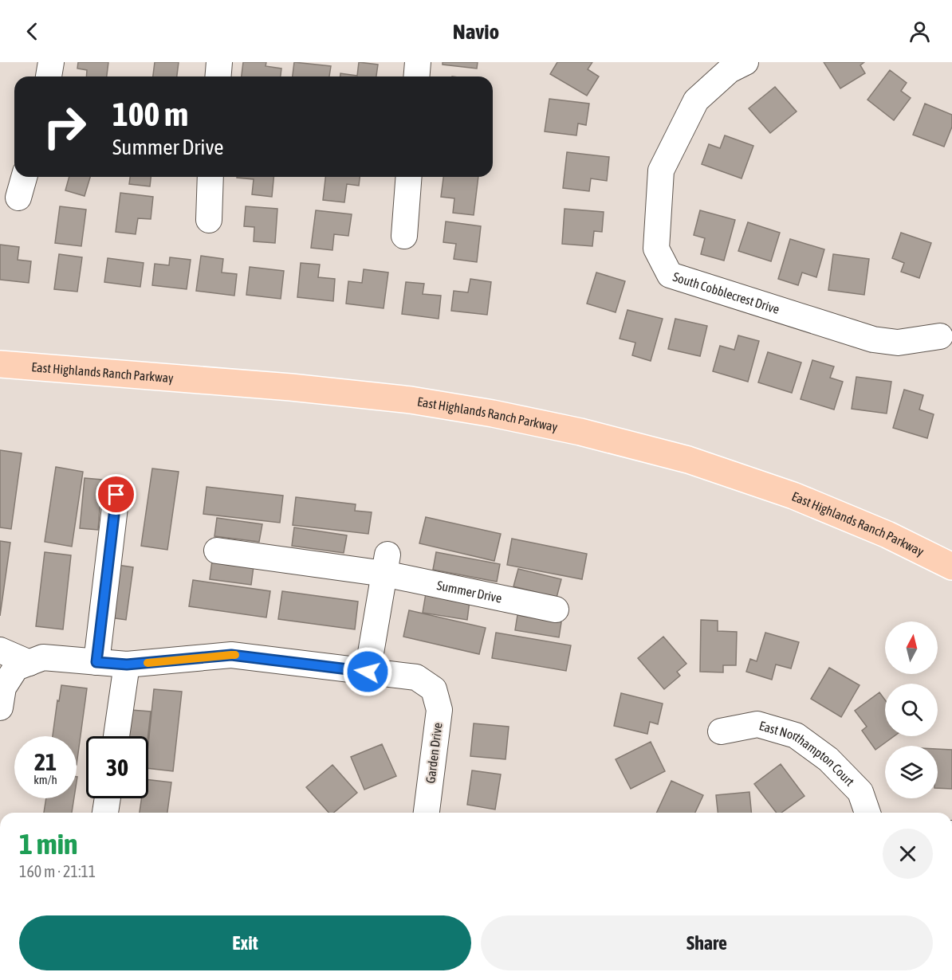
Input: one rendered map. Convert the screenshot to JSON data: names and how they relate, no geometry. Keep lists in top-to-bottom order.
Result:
{
  "streets": {
    "main road": ["East Highlands Ranch Parkway"],
    "street": [
      "South Cobblecrest Drive",
      "Summer Drive",
      "Garden Drive",
      "East Northampton Court"
    ]
  },
  "north": "top",
  "page": {
    "header": "Navio",
    "turn": ["100 m", "Summer Drive"],
    "speed": "21 km/h",
    "limit": "30",
    "heading": ["1 min", "160 m · 21:11"],
    "buttons": ["Exit", "Share"]
  }
}
